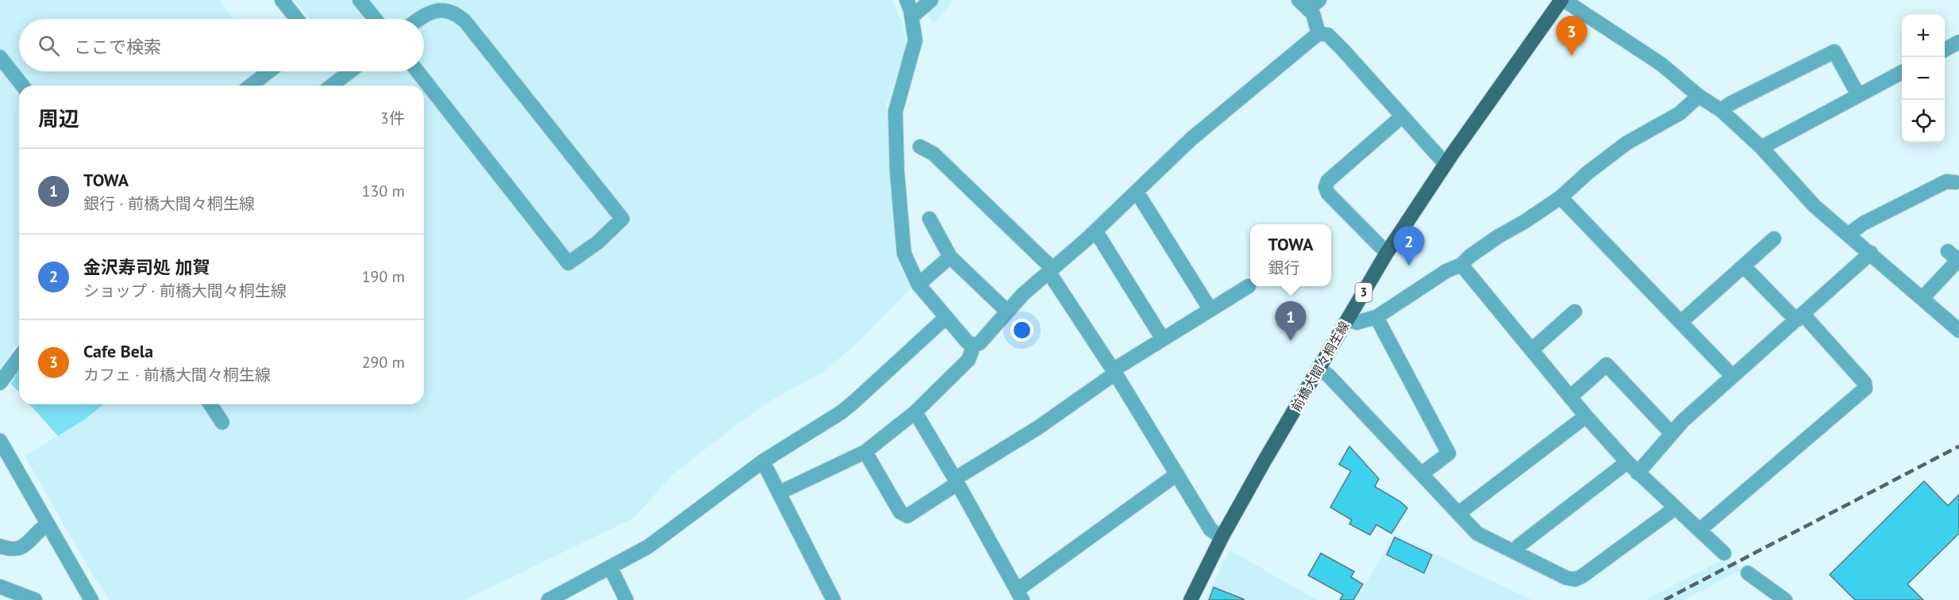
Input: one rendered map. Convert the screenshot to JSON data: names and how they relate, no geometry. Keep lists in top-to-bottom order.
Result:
{
  "streets": {
    "main road": ["3", "前橋大間々桐生線"]
  },
  "page": {
    "map_buttons": ["+", "−"],
    "pins": ["3", "2", "1"],
    "search": "ここで検索",
    "heading": ["周辺", "3件"],
    "list": [
      {
        "mark": "1",
        "name": "TOWA",
        "note": "銀行 · 前橋大間々桐生線",
        "value": "130 m"
      },
      {
        "mark": "2",
        "name": "金沢寿司処 加賀",
        "note": "ショップ · 前橋大間々桐生線",
        "value": "190 m"
      },
      {
        "mark": "3",
        "name": "Cafe Bela",
        "note": "カフェ · 前橋大間々桐生線",
        "value": "290 m"
      }
    ],
    "popup": ["TOWA", "銀行"]
  }
}
